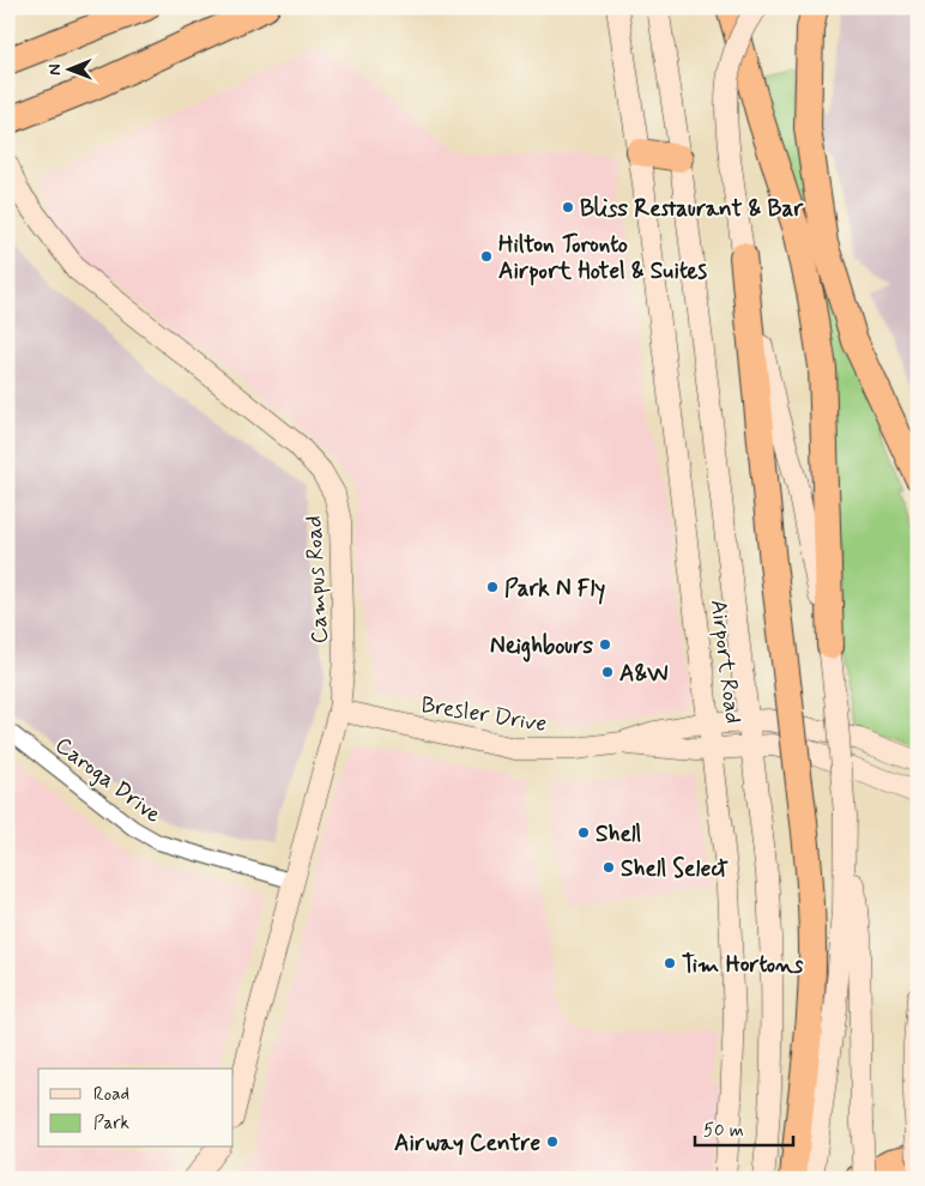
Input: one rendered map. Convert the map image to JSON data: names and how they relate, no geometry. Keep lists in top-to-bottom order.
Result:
{
  "streets": {
    "street": [
      "Campus Road",
      "Airport Road",
      "Bresler Drive",
      "Caroga Drive"
    ]
  },
  "crossings": [
    ["Campus Road", "Bresler Drive"],
    ["Campus Road", "Caroga Drive"],
    ["Airport Road", "Bresler Drive"]
  ],
  "places": [
    "Bliss Restaurant & Bar",
    "Hilton Toronto Airport Hotel & Suites",
    "Park N Fly",
    "Neighbours",
    "A&W",
    "Shell",
    "Shell Select",
    "Tim Hortons",
    "Airway Centre"
  ],
  "legend": ["Road", "Park"],
  "scale_bar": "50 m",
  "north": "left"
}
